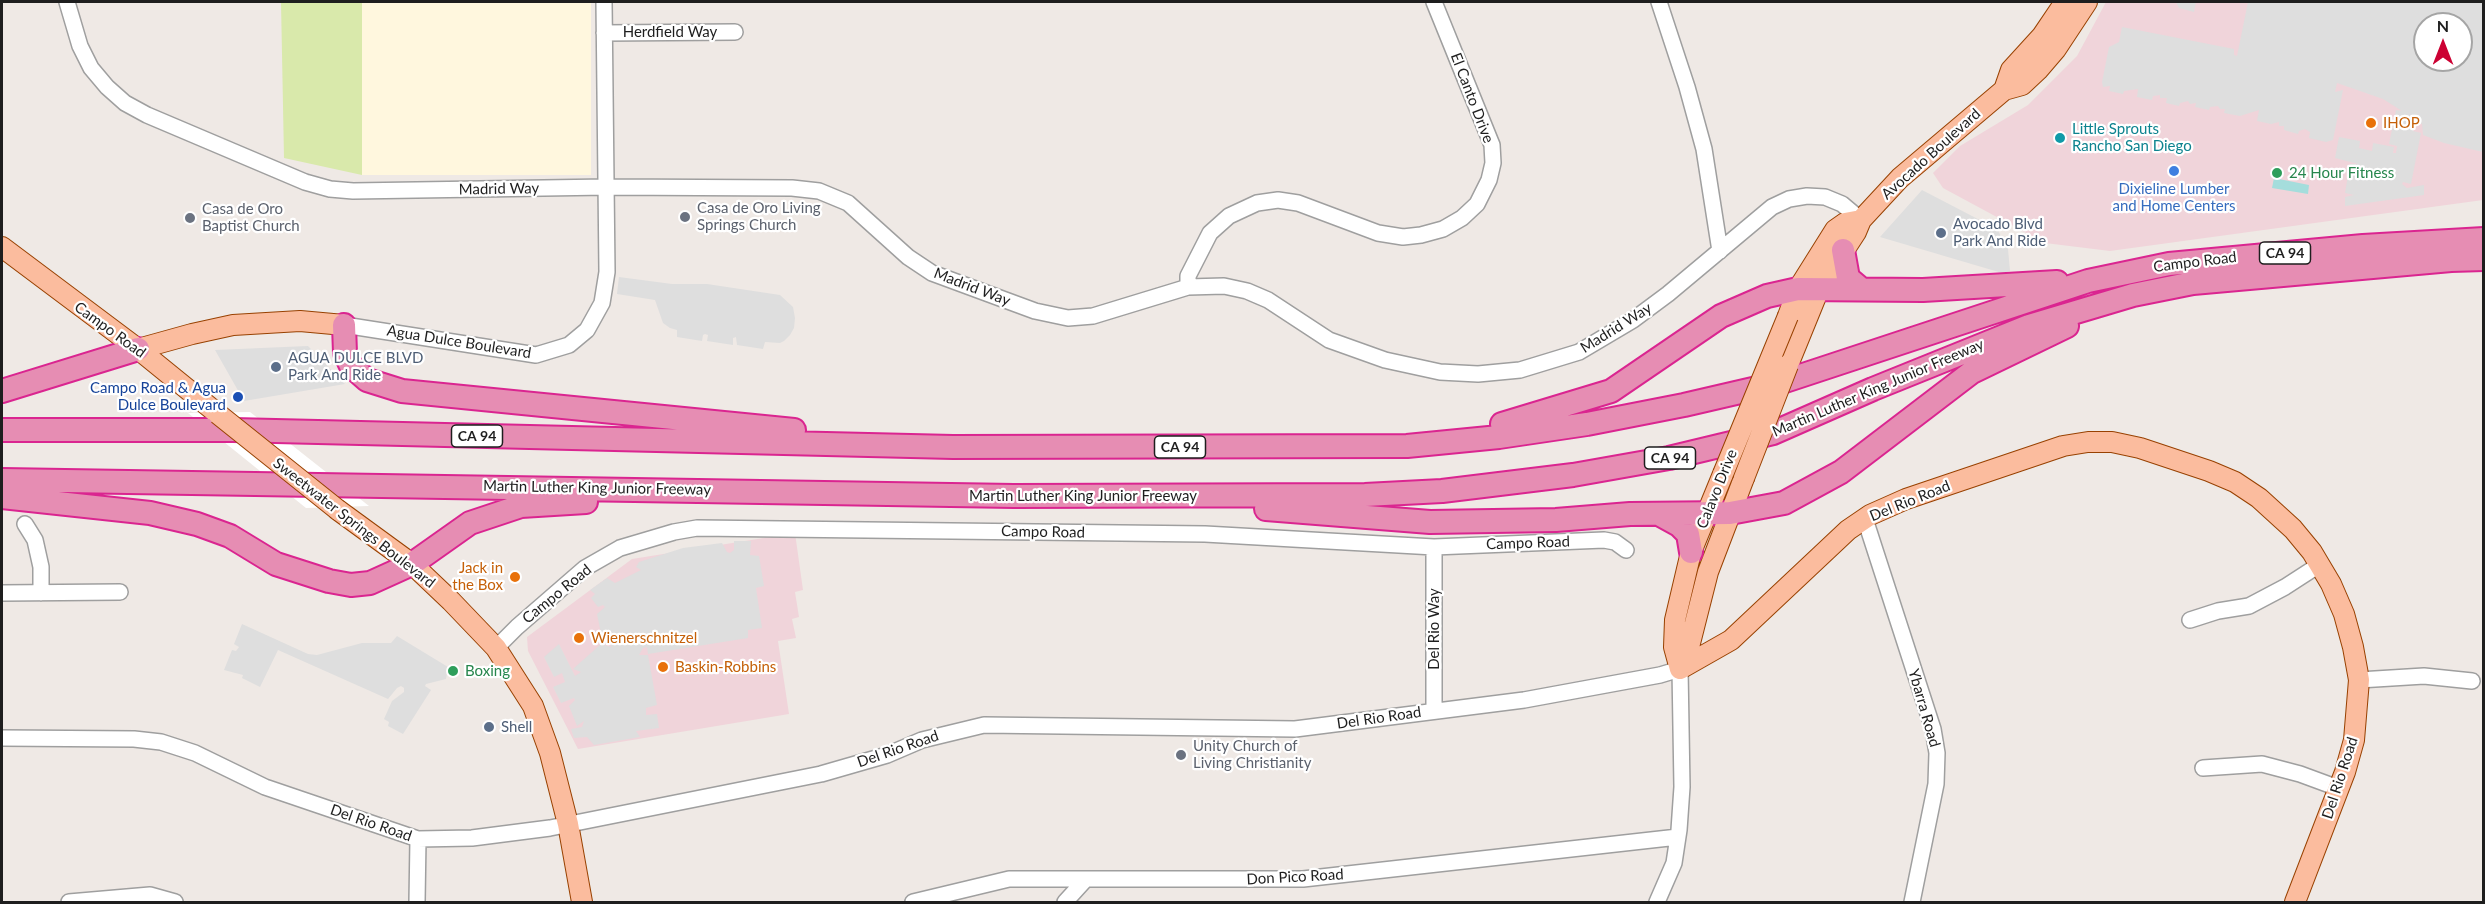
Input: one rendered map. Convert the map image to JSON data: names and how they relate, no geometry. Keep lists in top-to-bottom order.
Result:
{
  "streets": {
    "highway": ["CA 94", "Campo Road", "Martin Luther King Junior Freeway"],
    "main road": [
      "Avocado Boulevard",
      "Agua Dulce Boulevard",
      "Calavo Drive",
      "Del Rio Road",
      "Sweetwater Springs Boulevard"
    ],
    "street": [
      "Herdfield Way",
      "El Canto Drive",
      "Madrid Way",
      "Del Rio Way",
      "Ybarra Road",
      "Don Pico Road"
    ]
  },
  "crossings": [
    ["Herdfield Way", "Agua Dulce Boulevard"],
    ["El Canto Drive", "Madrid Way"],
    ["Avocado Boulevard", "Madrid Way"],
    ["Avocado Boulevard", "Calavo Drive"],
    ["Madrid Way", "Agua Dulce Boulevard"],
    ["Campo Road", "Agua Dulce Boulevard"],
    ["Campo Road", "Martin Luther King Junior Freeway"],
    ["Campo Road", "Sweetwater Springs Boulevard"],
    ["Campo Road", "Del Rio Way"],
    ["Calavo Drive", "Del Rio Road"],
    ["Calavo Drive", "Don Pico Road"],
    ["Del Rio Road", "Sweetwater Springs Boulevard"],
    ["Del Rio Road", "Del Rio Way"],
    ["Del Rio Road", "Ybarra Road"]
  ],
  "places": [
    "IHOP",
    "Little Sprouts Rancho San Diego",
    "Dixieline Lumber and Home Centers",
    "24 Hour Fitness",
    "Casa de Oro Living Springs Church",
    "Casa de Oro Baptist Church",
    "Avocado Blvd Park And Ride",
    "AGUA DULCE BLVD Park And Ride",
    "Campo Road & Agua Dulce Boulevard",
    "Jack in the Box",
    "Wienerschnitzel",
    "Baskin-Robbins",
    "Boxing",
    "Shell",
    "Unity Church of Living Christianity"
  ],
  "north": "top"
}
